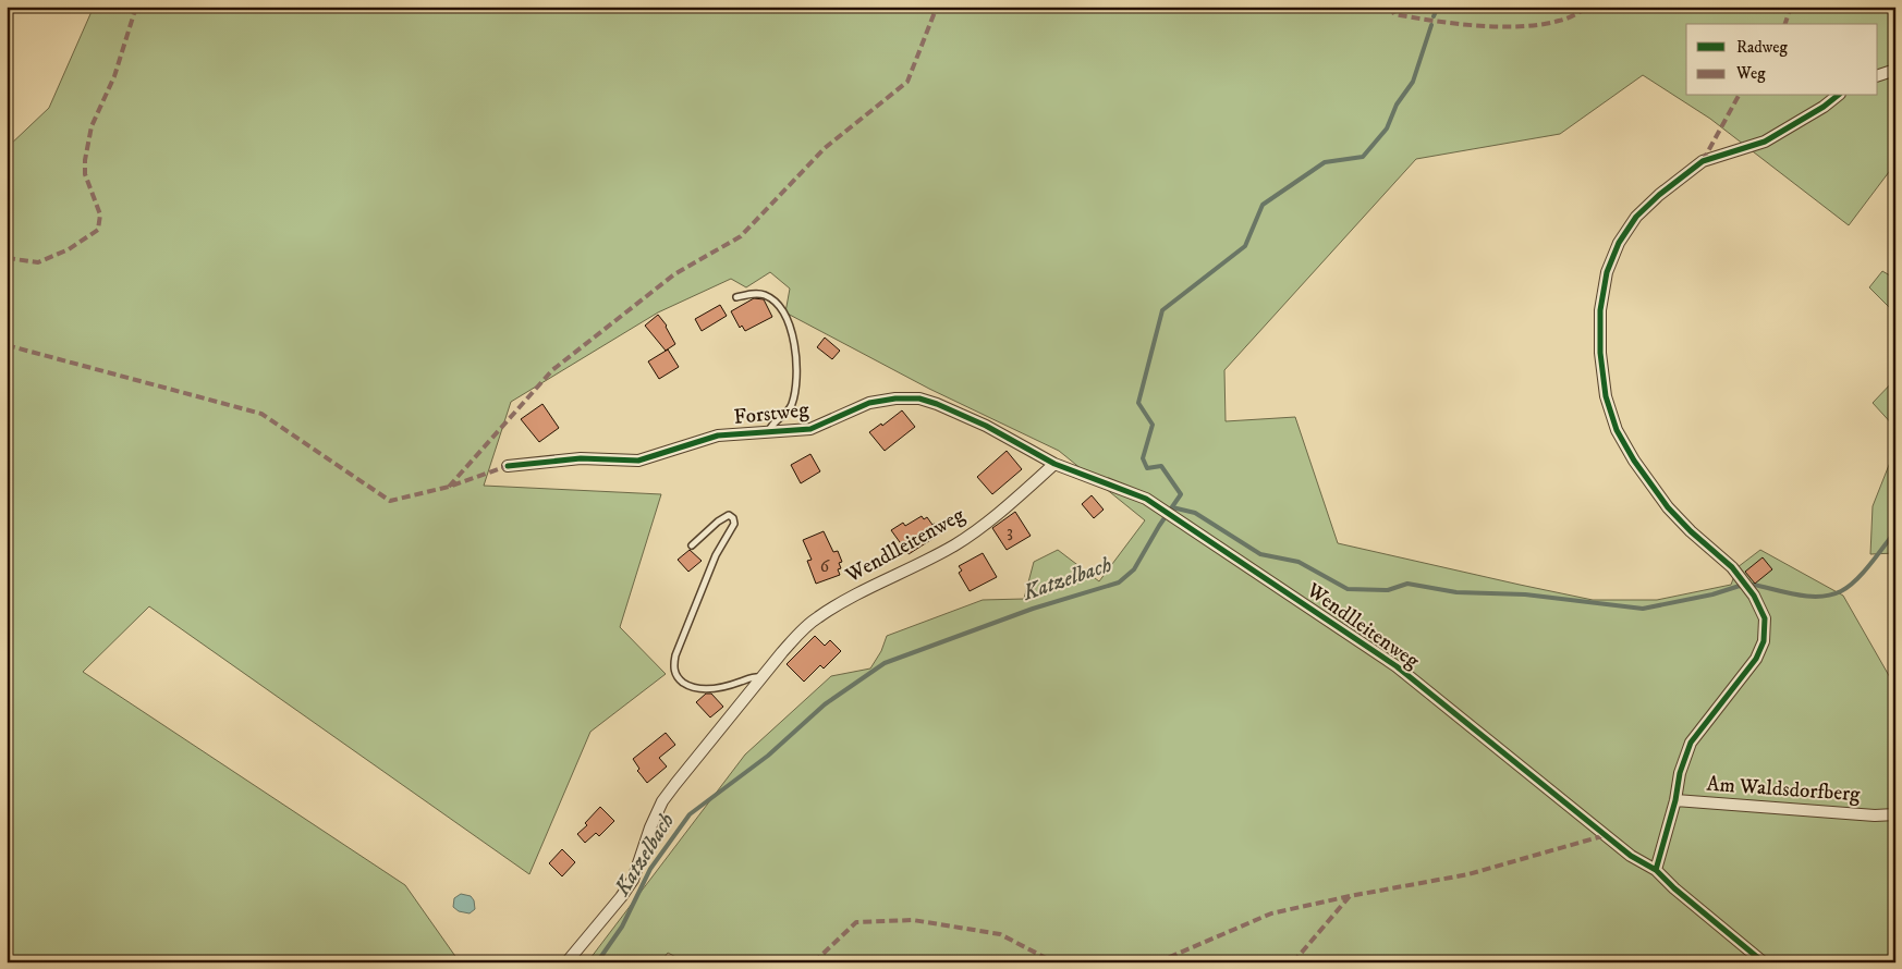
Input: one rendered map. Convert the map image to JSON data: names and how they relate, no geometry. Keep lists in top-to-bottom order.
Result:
{
  "streets": {
    "street": ["Forstweg", "Wendlleitenweg", "Am Waldsdorfberg"]
  },
  "crossings": [
    ["Forstweg", "Wendlleitenweg"]
  ],
  "water": ["Katzelbach"],
  "house_numbers": ["3", "6"],
  "legend": ["Radweg", "Weg"]
}
